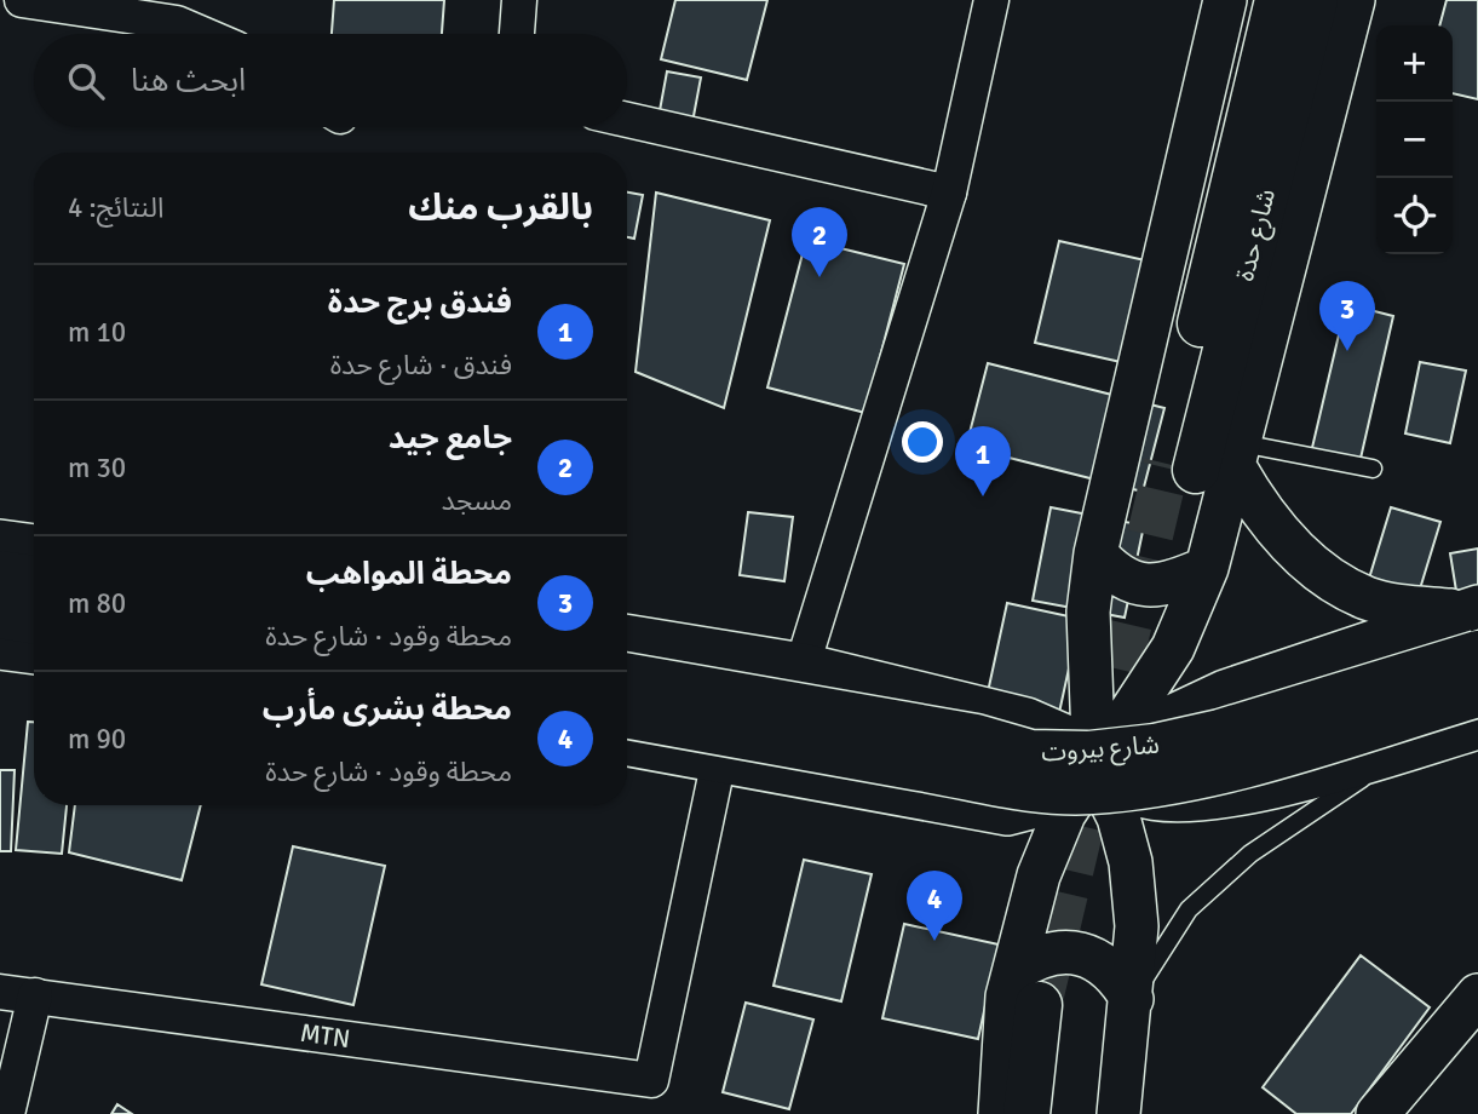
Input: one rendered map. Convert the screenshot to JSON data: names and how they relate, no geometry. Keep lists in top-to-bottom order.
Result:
{
  "streets": {
    "main road": ["شارع حدة", "شارع بيروت"],
    "street": ["MTN"]
  },
  "page": {
    "map_buttons": ["+", "−"],
    "search": "ابحث هنا",
    "heading": ["بالقرب منك", "النتائج: 4"],
    "pins": [
      "2",
      "3",
      "1",
      "4"
    ],
    "list": [
      {
        "mark": "1",
        "name": "فندق برج حدة",
        "note": "فندق · شارع حدة",
        "value": "10 m"
      },
      {
        "mark": "2",
        "name": "جامع جيد",
        "note": "مسجد",
        "value": "30 m"
      },
      {
        "mark": "3",
        "name": "محطة المواهب",
        "note": "محطة وقود · شارع حدة",
        "value": "80 m"
      },
      {
        "mark": "4",
        "name": "محطة بشرى مأرب",
        "note": "محطة وقود · شارع حدة",
        "value": "90 m"
      }
    ]
  }
}
